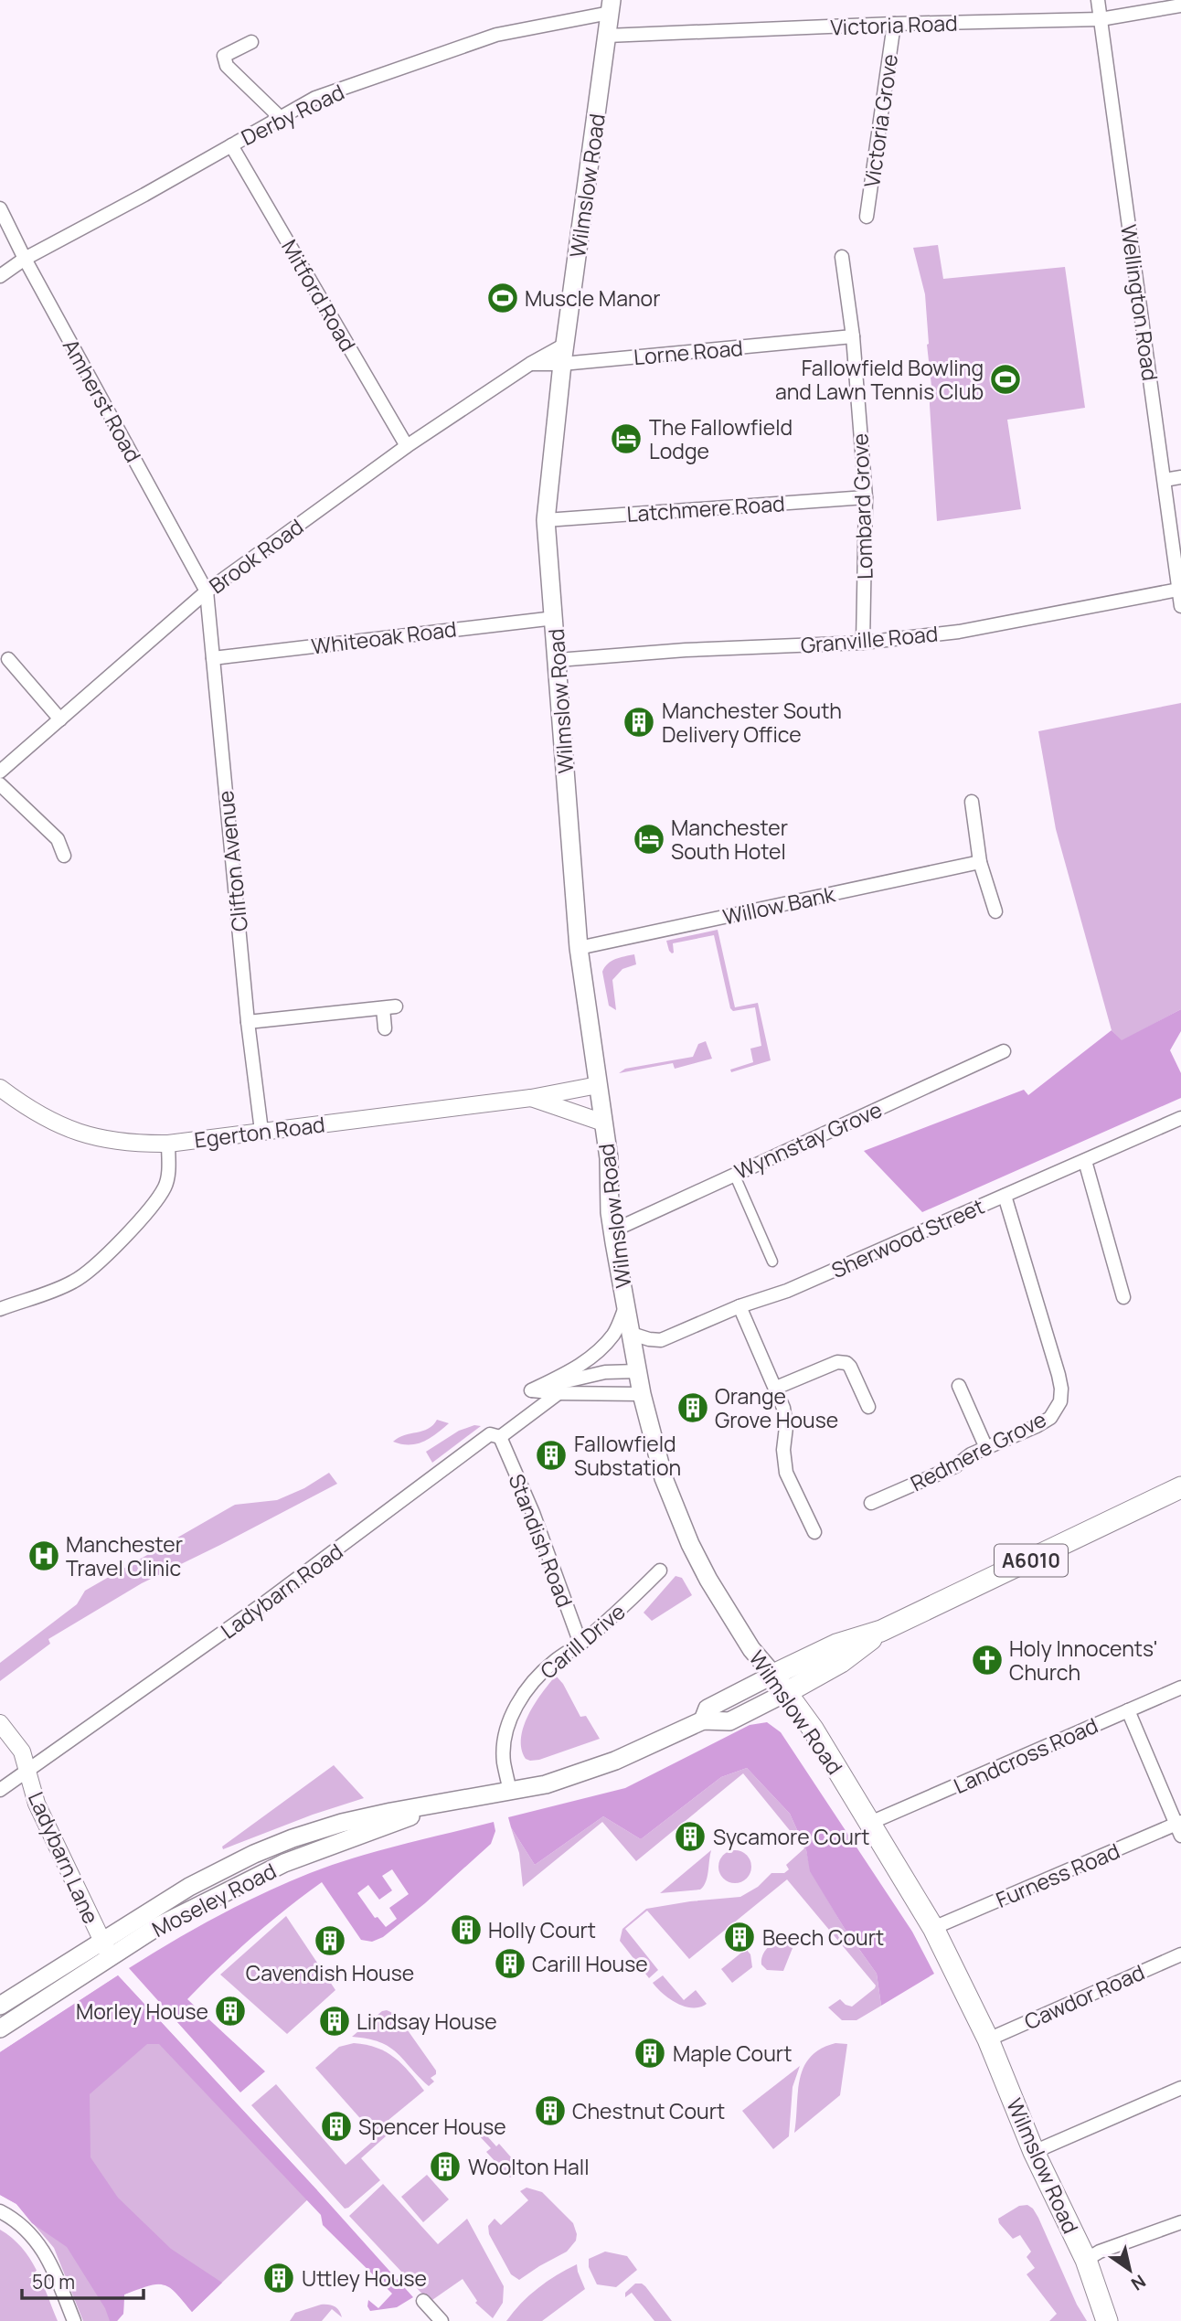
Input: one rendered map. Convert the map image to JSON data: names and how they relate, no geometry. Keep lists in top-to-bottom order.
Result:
{
  "streets": {
    "highway": ["Wilmslow Road", "A6010"],
    "main road": ["Moseley Road"],
    "street": [
      "Victoria Road",
      "Derby Road",
      "Victoria Grove",
      "Mitford Road",
      "Wellington Road",
      "Lorne Road",
      "Amherst Road",
      "Lombard Grove",
      "Latchmere Road",
      "Brook Road",
      "Whiteoak Road",
      "Granville Road",
      "Clifton Avenue",
      "Willow Bank",
      "Egerton Road",
      "Wynnstay Grove",
      "Sherwood Street",
      "Redmere Grove",
      "Standish Road",
      "Ladybarn Road",
      "Carill Drive",
      "Landcross Road",
      "Ladybarn Lane",
      "Furness Road",
      "Cawdor Road"
    ]
  },
  "crossings": [
    ["Victoria Road", "Victoria Grove"],
    ["Victoria Road", "Wilmslow Road"],
    ["Victoria Road", "Wellington Road"],
    ["Derby Road", "Wilmslow Road"],
    ["Derby Road", "Mitford Road"],
    ["Derby Road", "Amherst Road"],
    ["Wilmslow Road", "Lorne Road"],
    ["Wilmslow Road", "Latchmere Road"],
    ["Wilmslow Road", "Brook Road"],
    ["Wilmslow Road", "Whiteoak Road"],
    ["Wilmslow Road", "Granville Road"],
    ["Wilmslow Road", "Willow Bank"],
    ["Wilmslow Road", "Egerton Road"],
    ["Wilmslow Road", "Wynnstay Grove"],
    ["Wilmslow Road", "Sherwood Street"],
    ["Wilmslow Road", "A6010"],
    ["Wilmslow Road", "Landcross Road"],
    ["Wilmslow Road", "Furness Road"],
    ["Wilmslow Road", "Moseley Road"],
    ["Wilmslow Road", "Cawdor Road"],
    ["Mitford Road", "Brook Road"],
    ["Wellington Road", "Granville Road"],
    ["Lorne Road", "Lombard Grove"],
    ["Amherst Road", "Brook Road"],
    ["Amherst Road", "Clifton Avenue"],
    ["Lombard Grove", "Latchmere Road"],
    ["Lombard Grove", "Granville Road"],
    ["Brook Road", "Clifton Avenue"],
    ["Whiteoak Road", "Clifton Avenue"],
    ["Clifton Avenue", "Egerton Road"],
    ["Sherwood Street", "Redmere Grove"],
    ["Standish Road", "Ladybarn Road"],
    ["Standish Road", "Carill Drive"],
    ["A6010", "Moseley Road"],
    ["Ladybarn Road", "Ladybarn Lane"],
    ["Carill Drive", "Moseley Road"],
    ["Ladybarn Lane", "Moseley Road"]
  ],
  "places": {
    "sports": ["Muscle Manor", "Fallowfield Bowling and Lawn Tennis Club"],
    "hotel": ["The Fallowfield Lodge", "Manchester South Hotel"],
    "building": [
      "Manchester South Delivery Office",
      "Orange Grove House",
      "Fallowfield Substation",
      "Sycamore Court",
      "Holly Court",
      "Beech Court",
      "Cavendish House",
      "Carill House",
      "Morley House",
      "Lindsay House",
      "Maple Court",
      "Chestnut Court",
      "Spencer House",
      "Woolton Hall",
      "Uttley House"
    ],
    "hospital": ["Manchester Travel Clinic"],
    "church": ["Holy Innocents' Church"]
  },
  "scale_bar": "50 m",
  "north": "bottom right"
}
